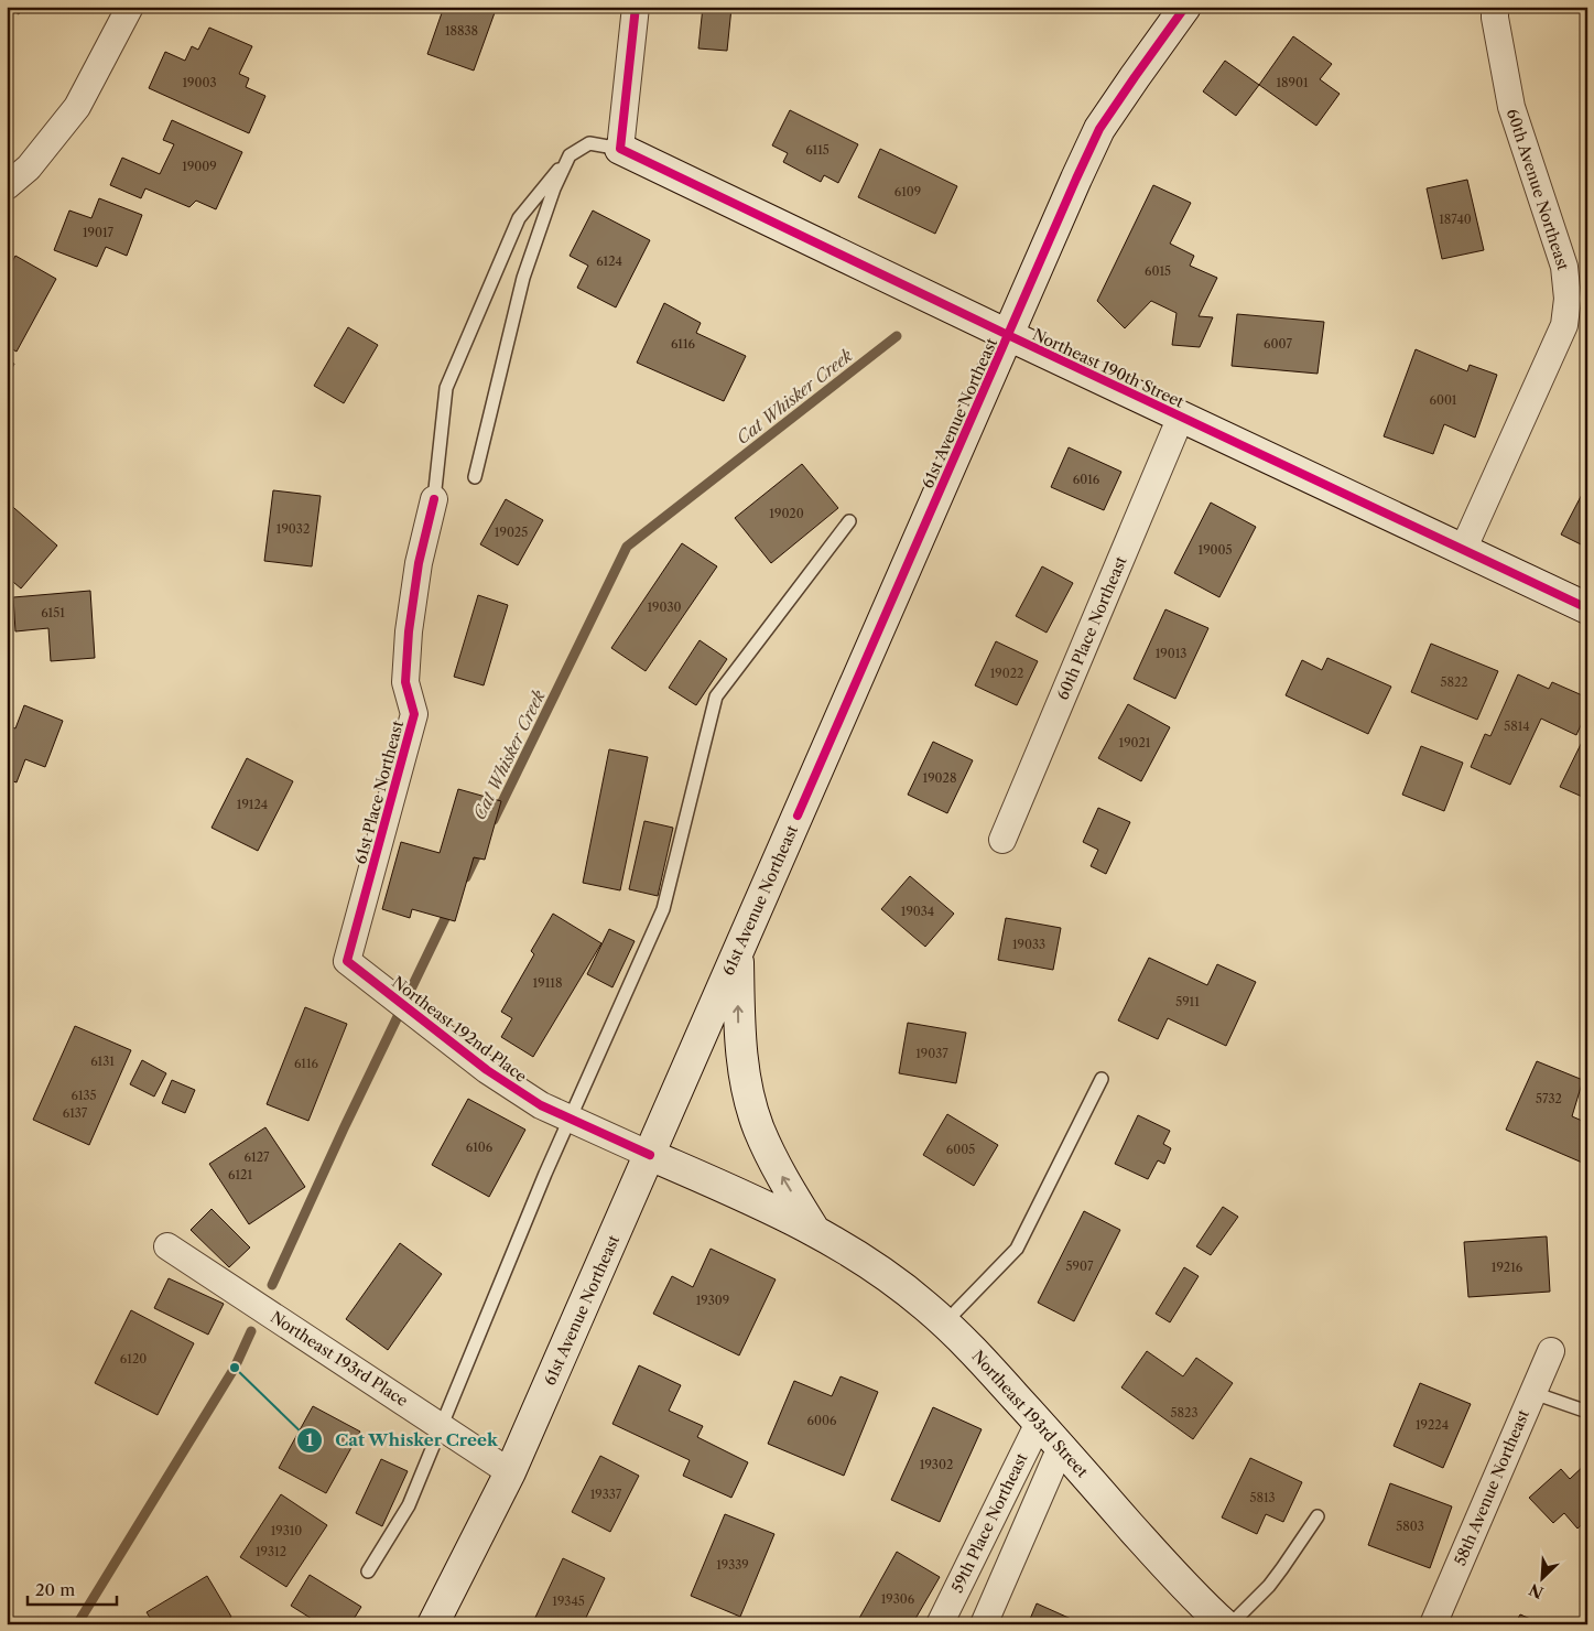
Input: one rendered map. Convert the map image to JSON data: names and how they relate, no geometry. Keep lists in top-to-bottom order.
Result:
{
  "streets": {
    "main road": [
      "Northeast 190th Street",
      "61st Avenue Northeast",
      "Northeast 192nd Place",
      "Northeast 193rd Street"
    ],
    "street": [
      "60th Avenue Northeast",
      "60th Place Northeast",
      "61st Place Northeast",
      "Northeast 193rd Place",
      "58th Avenue Northeast",
      "59th Place Northeast"
    ]
  },
  "crossings": [
    ["60th Avenue Northeast", "Northeast 190th Street"],
    ["Northeast 190th Street", "61st Avenue Northeast"],
    ["Northeast 190th Street", "60th Place Northeast"],
    ["61st Avenue Northeast", "Northeast 192nd Place"],
    ["61st Avenue Northeast", "Northeast 193rd Place"],
    ["61st Place Northeast", "Northeast 192nd Place"],
    ["Northeast 192nd Place", "Northeast 193rd Street"],
    ["Northeast 193rd Street", "59th Place Northeast"]
  ],
  "water": ["Cat Whisker Creek"],
  "places": ["Cat Whisker Creek"],
  "house_numbers": [
    "18838",
    "19003",
    "18901",
    "6115",
    "19009",
    "6109",
    "18740",
    "19017",
    "6124",
    "6015",
    "6116",
    "6007",
    "6001",
    "6016",
    "19020",
    "19032",
    "19025",
    "19005",
    "19030",
    "6151",
    "19013",
    "19022",
    "5822",
    "5814",
    "19021",
    "19028",
    "19124",
    "19034",
    "19033",
    "19118",
    "5911",
    "19037",
    "6131",
    "6116",
    "6135",
    "5732",
    "6137",
    "6106",
    "6005",
    "6127",
    "6121",
    "5907",
    "19216",
    "19309",
    "6120",
    "5823",
    "6006",
    "19224",
    "19302",
    "19337",
    "5813",
    "5803",
    "19310",
    "19312",
    "19339",
    "19306",
    "19345"
  ],
  "scale_bar": "20 m",
  "north": "bottom left"
}
